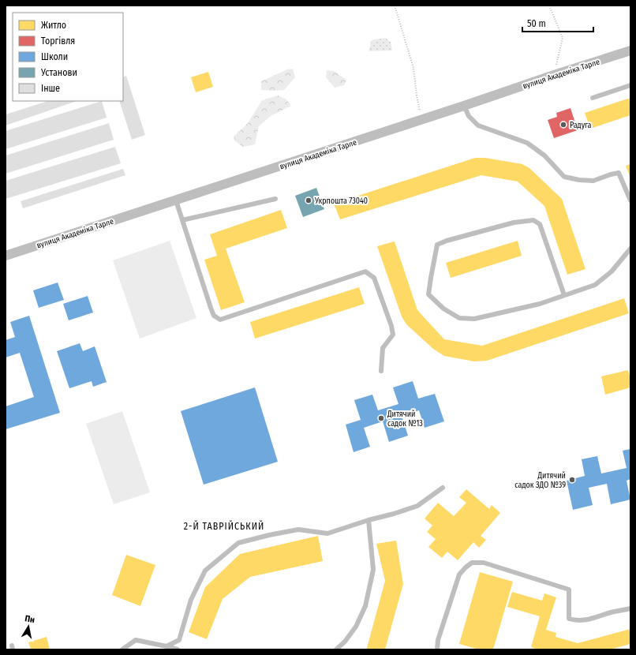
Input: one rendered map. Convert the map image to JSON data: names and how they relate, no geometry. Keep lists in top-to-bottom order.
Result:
{
  "streets": {
    "street": ["вулиця Академіка Тарле"]
  },
  "districts": ["2-Й ТАВРІЙСЬКИЙ"],
  "places": [
    "Радуга",
    "Укрпошта 73040",
    "Дитячий садок №13",
    "Дитячий садок ЗДО №39"
  ],
  "legend": [
    "Житло",
    "Торгівля",
    "Школи",
    "Установи",
    "Інше"
  ],
  "scale_bar": "50 m",
  "north": "top"
}
